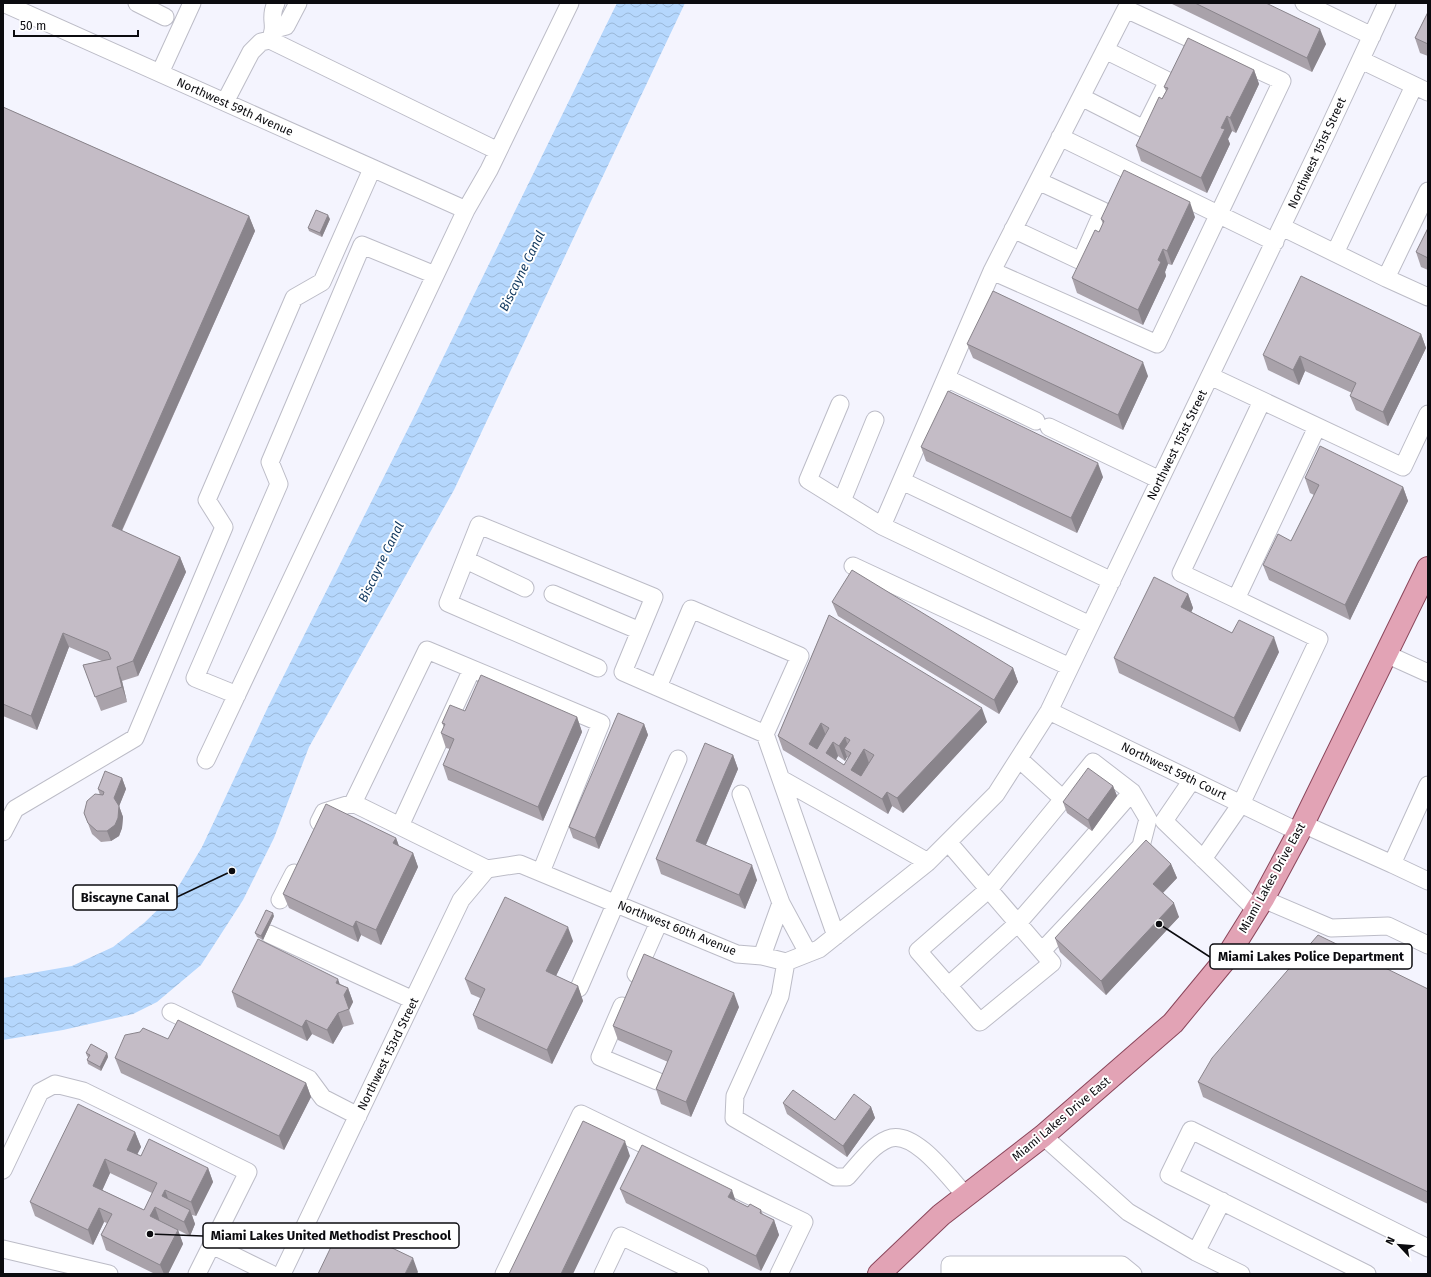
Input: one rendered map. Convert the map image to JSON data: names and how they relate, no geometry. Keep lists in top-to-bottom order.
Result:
{
  "streets": {
    "main road": ["Miami Lakes Drive East"],
    "street": [
      "Northwest 59th Avenue",
      "Northwest 151st Street",
      "Northwest 59th Court",
      "Northwest 60th Avenue",
      "Northwest 153rd Street"
    ]
  },
  "crossings": [
    ["Northwest 151st Street", "Northwest 59th Court"],
    ["Northwest 59th Court", "Miami Lakes Drive East"],
    ["Northwest 60th Avenue", "Northwest 153rd Street"]
  ],
  "water": ["Biscayne Canal"],
  "places": ["Biscayne Canal", "Miami Lakes Police Department", "Miami Lakes United Methodist Preschool"],
  "scale_bar": "50 m",
  "north": "top left"
}
